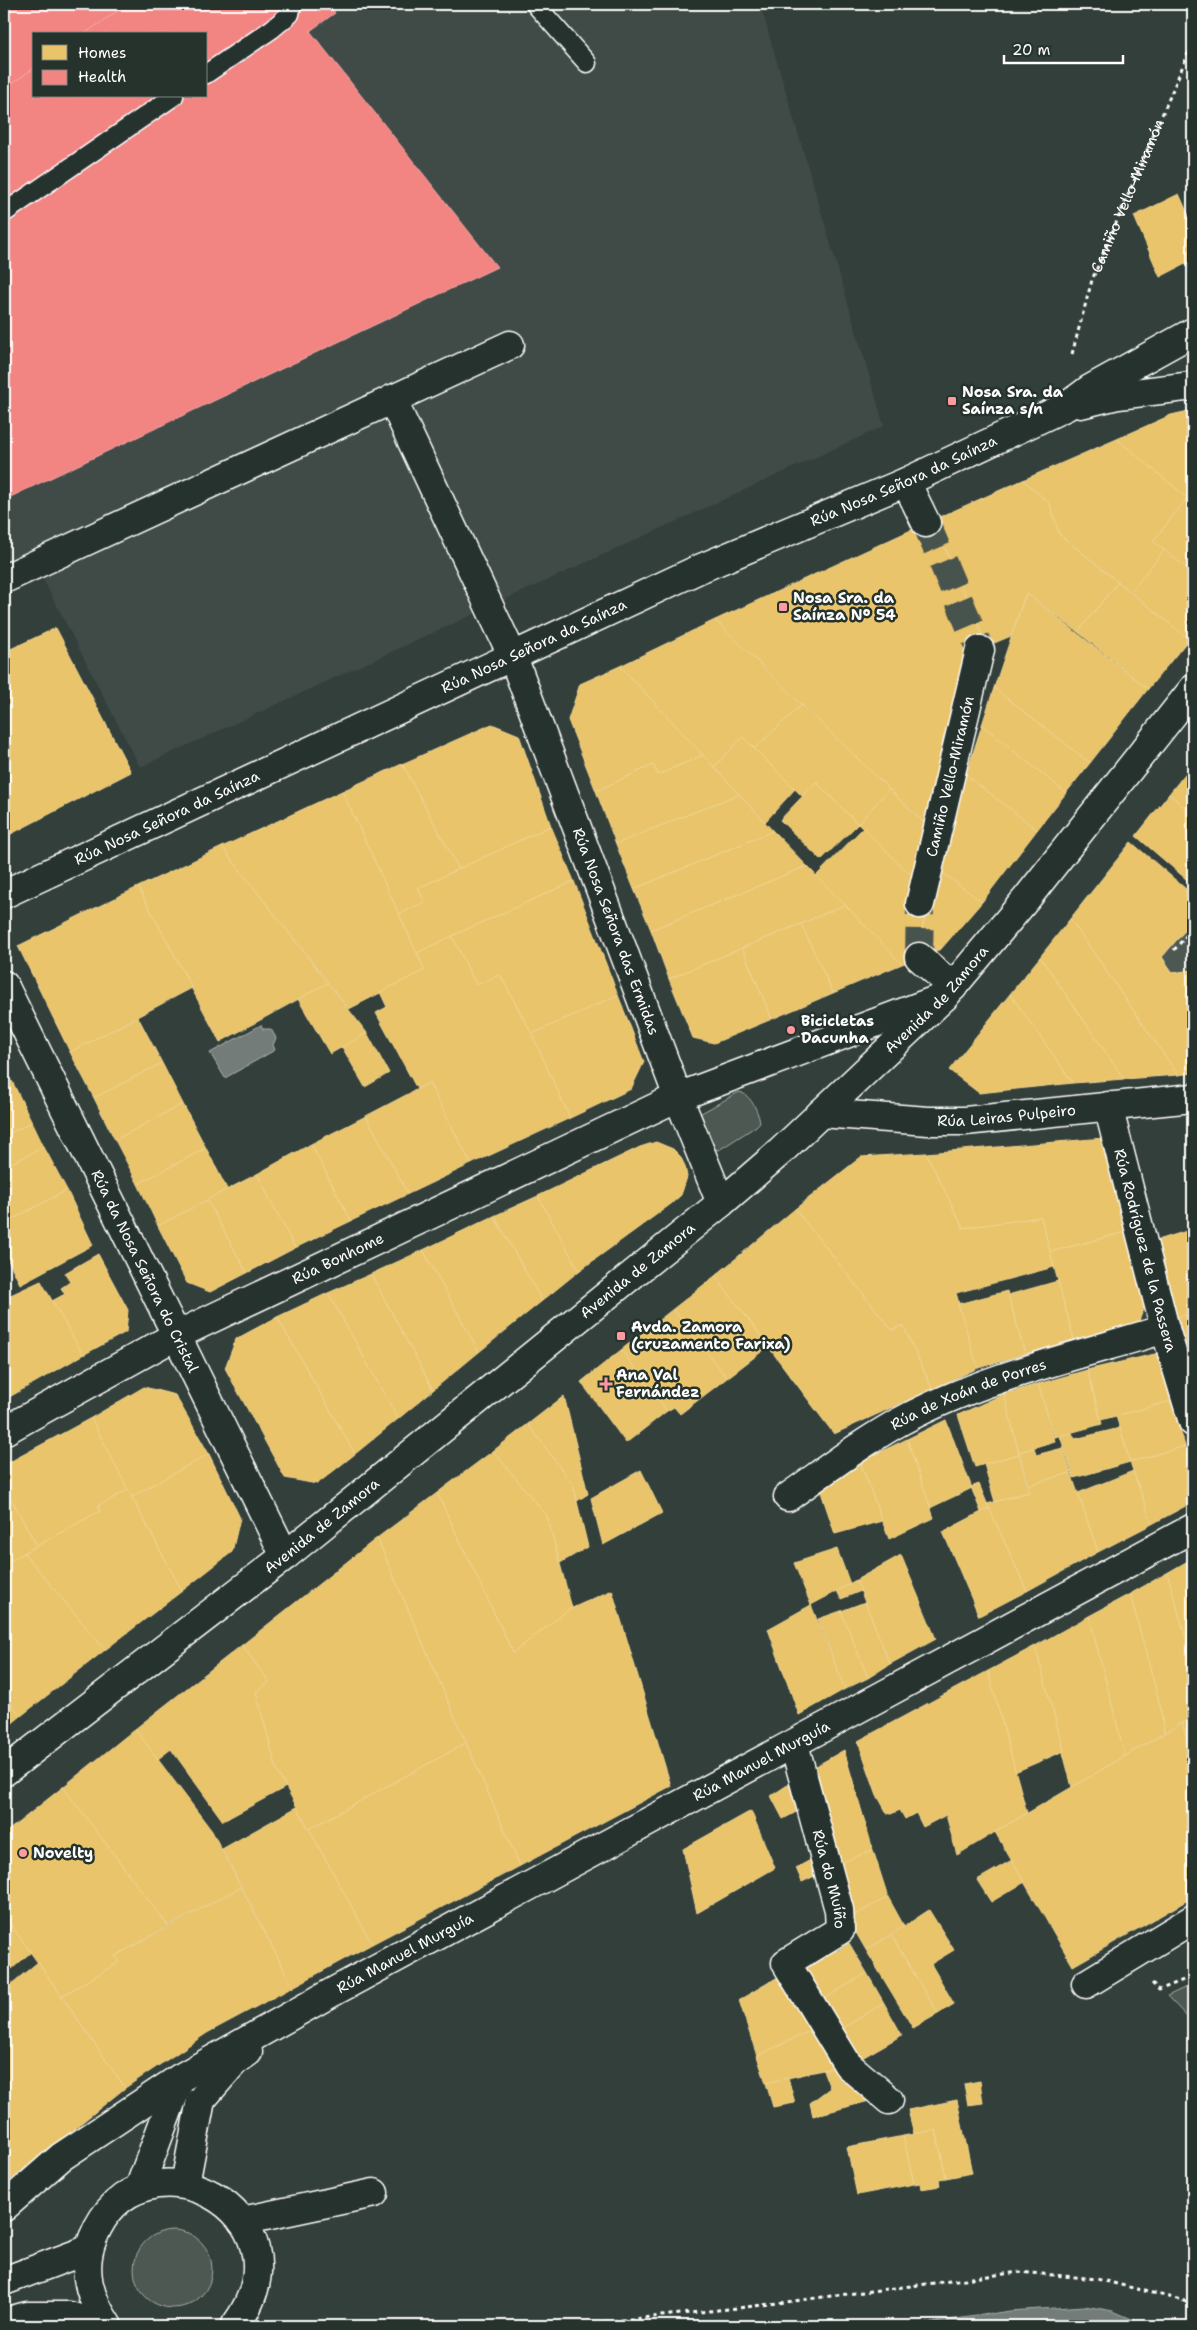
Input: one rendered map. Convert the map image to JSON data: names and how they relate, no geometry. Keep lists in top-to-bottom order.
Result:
{
  "streets": {
    "street": [
      "Camiño Vello-Miramón",
      "Rúa Nosa Señora da Saínza",
      "Rúa Nosa Señora das Ermidas",
      "Avenida de Zamora",
      "Rúa Leiras Pulpeiro",
      "Rúa Rodríguez de la Passera",
      "Rúa Bonhome",
      "Rúa da Nosa Señora do Cristal",
      "Rúa de Xoán de Porres",
      "Rúa Manuel Murguía",
      "Rúa do Muíño"
    ]
  },
  "crossings": [
    ["Rúa Nosa Señora da Saínza", "Rúa Nosa Señora das Ermidas"],
    ["Rúa Nosa Señora das Ermidas", "Avenida de Zamora"],
    ["Rúa Nosa Señora das Ermidas", "Rúa Bonhome"],
    ["Avenida de Zamora", "Rúa Leiras Pulpeiro"],
    ["Avenida de Zamora", "Rúa Bonhome"],
    ["Avenida de Zamora", "Rúa da Nosa Señora do Cristal"],
    ["Rúa Leiras Pulpeiro", "Rúa Rodríguez de la Passera"],
    ["Rúa Rodríguez de la Passera", "Rúa de Xoán de Porres"],
    ["Rúa Bonhome", "Rúa da Nosa Señora do Cristal"],
    ["Rúa Manuel Murguía", "Rúa do Muíño"]
  ],
  "places": {
    "transit": ["Nosa Sra. da Saínza s/n", "Nosa Sra. da Saínza Nº 54", "Avda. Zamora (cruzamento Farixa)"],
    "other": ["Bicicletas Dacunha", "Novelty"],
    "health": ["Ana Val Fernández"]
  },
  "legend": ["Homes", "Health"],
  "scale_bar": "20 m"
}
